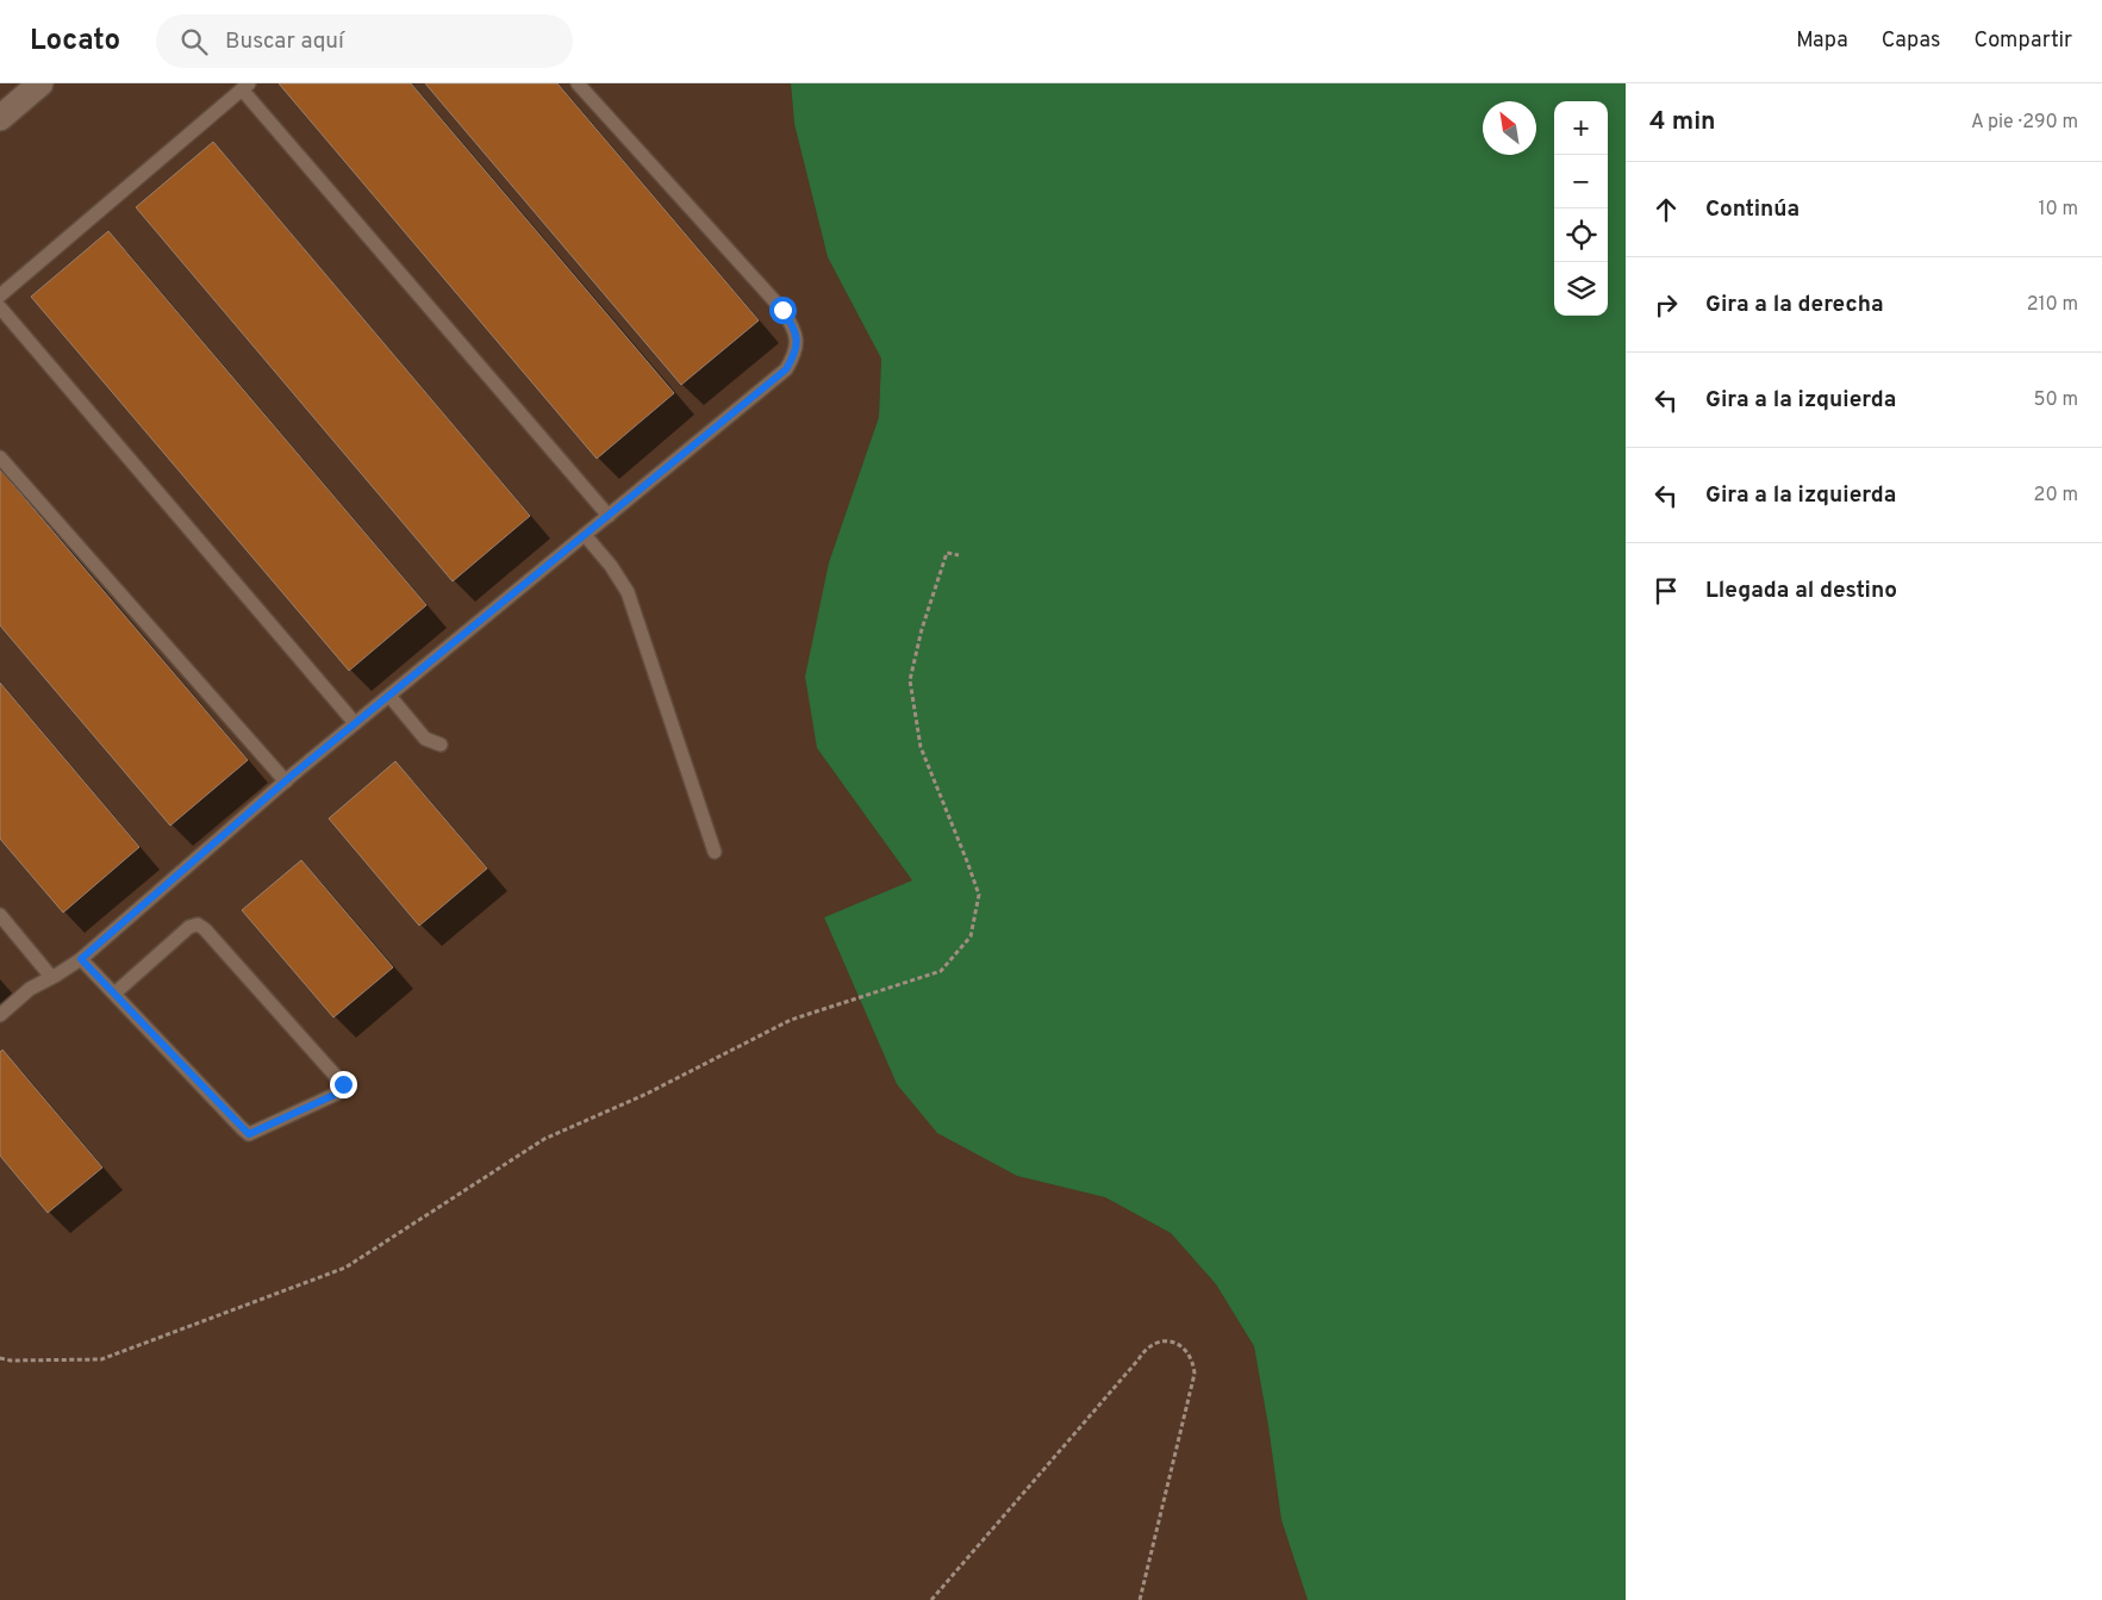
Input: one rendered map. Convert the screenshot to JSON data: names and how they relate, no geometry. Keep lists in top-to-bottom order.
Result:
{
  "north": "top left",
  "page": {
    "header": "Locato",
    "search": "Buscar aquí",
    "nav": ["Mapa", "Capas", "Compartir"],
    "heading": ["4 min", "A pie · 290 m"],
    "map_buttons": ["+", "−"],
    "list": [
      ["Continúa", "10 m"],
      ["Gira a la derecha", "210 m"],
      ["Gira a la izquierda", "50 m"],
      ["Gira a la izquierda", "20 m"],
      "Llegada al destino"
    ]
  }
}
